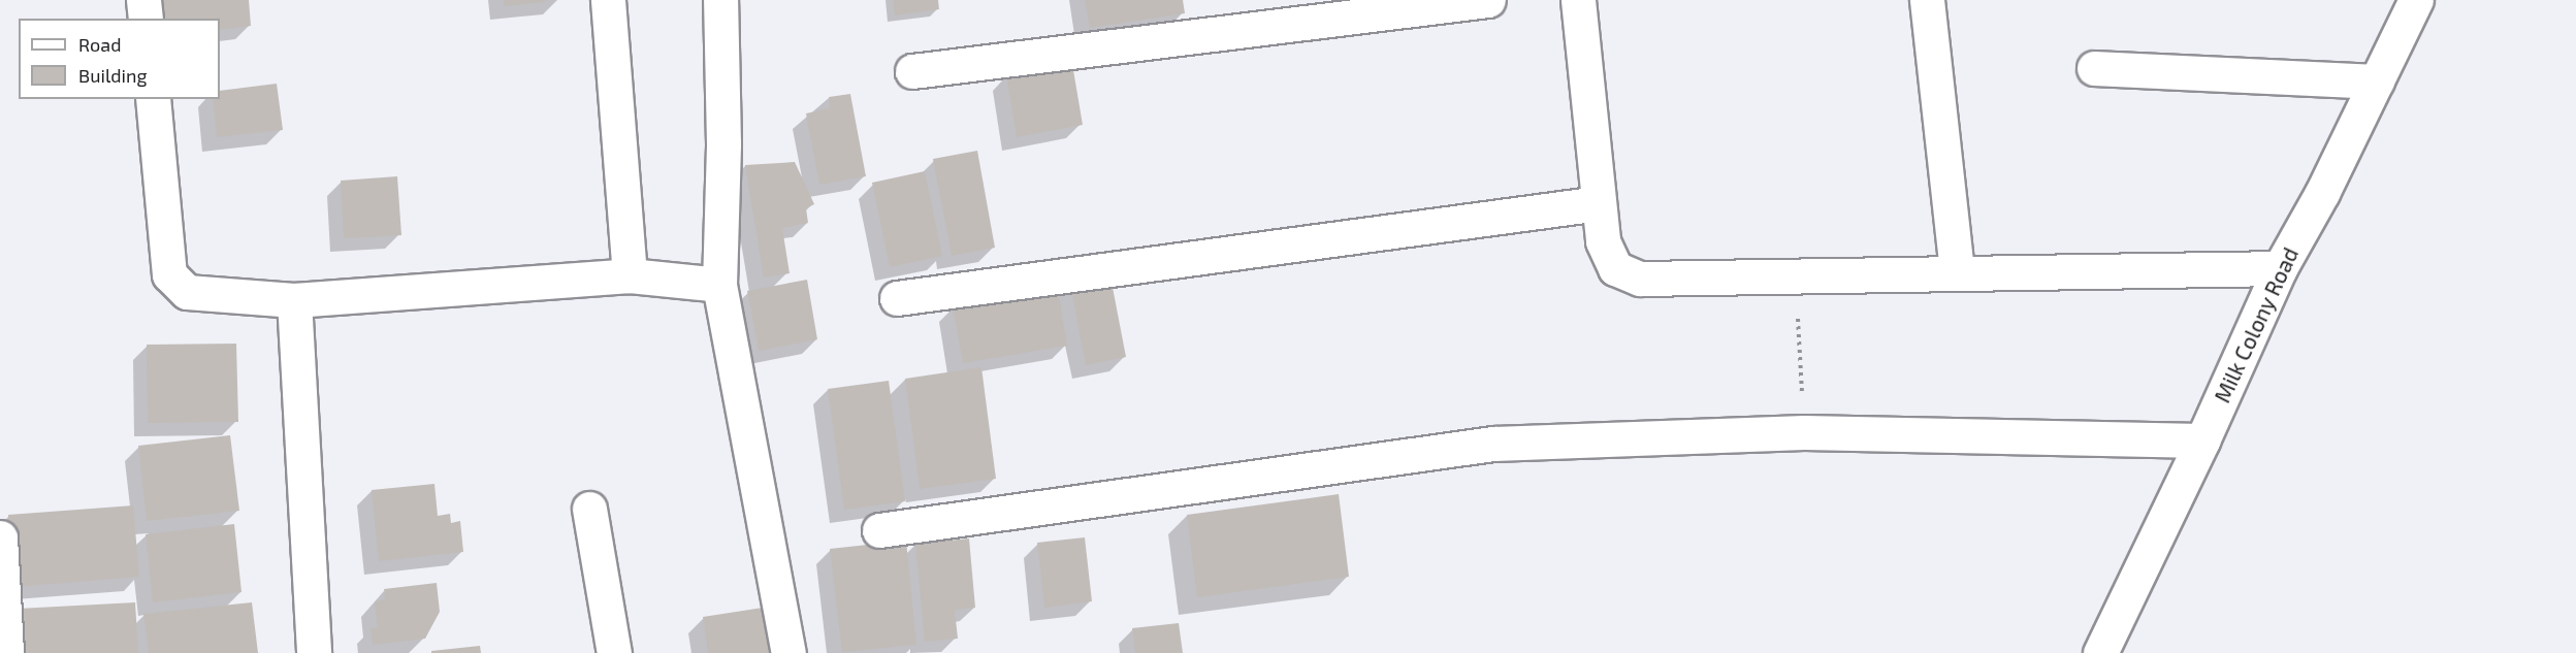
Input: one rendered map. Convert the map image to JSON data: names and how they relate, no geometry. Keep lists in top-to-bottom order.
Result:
{
  "streets": {
    "street": ["Milk Colony Road"]
  },
  "legend": ["Road", "Building"]
}
